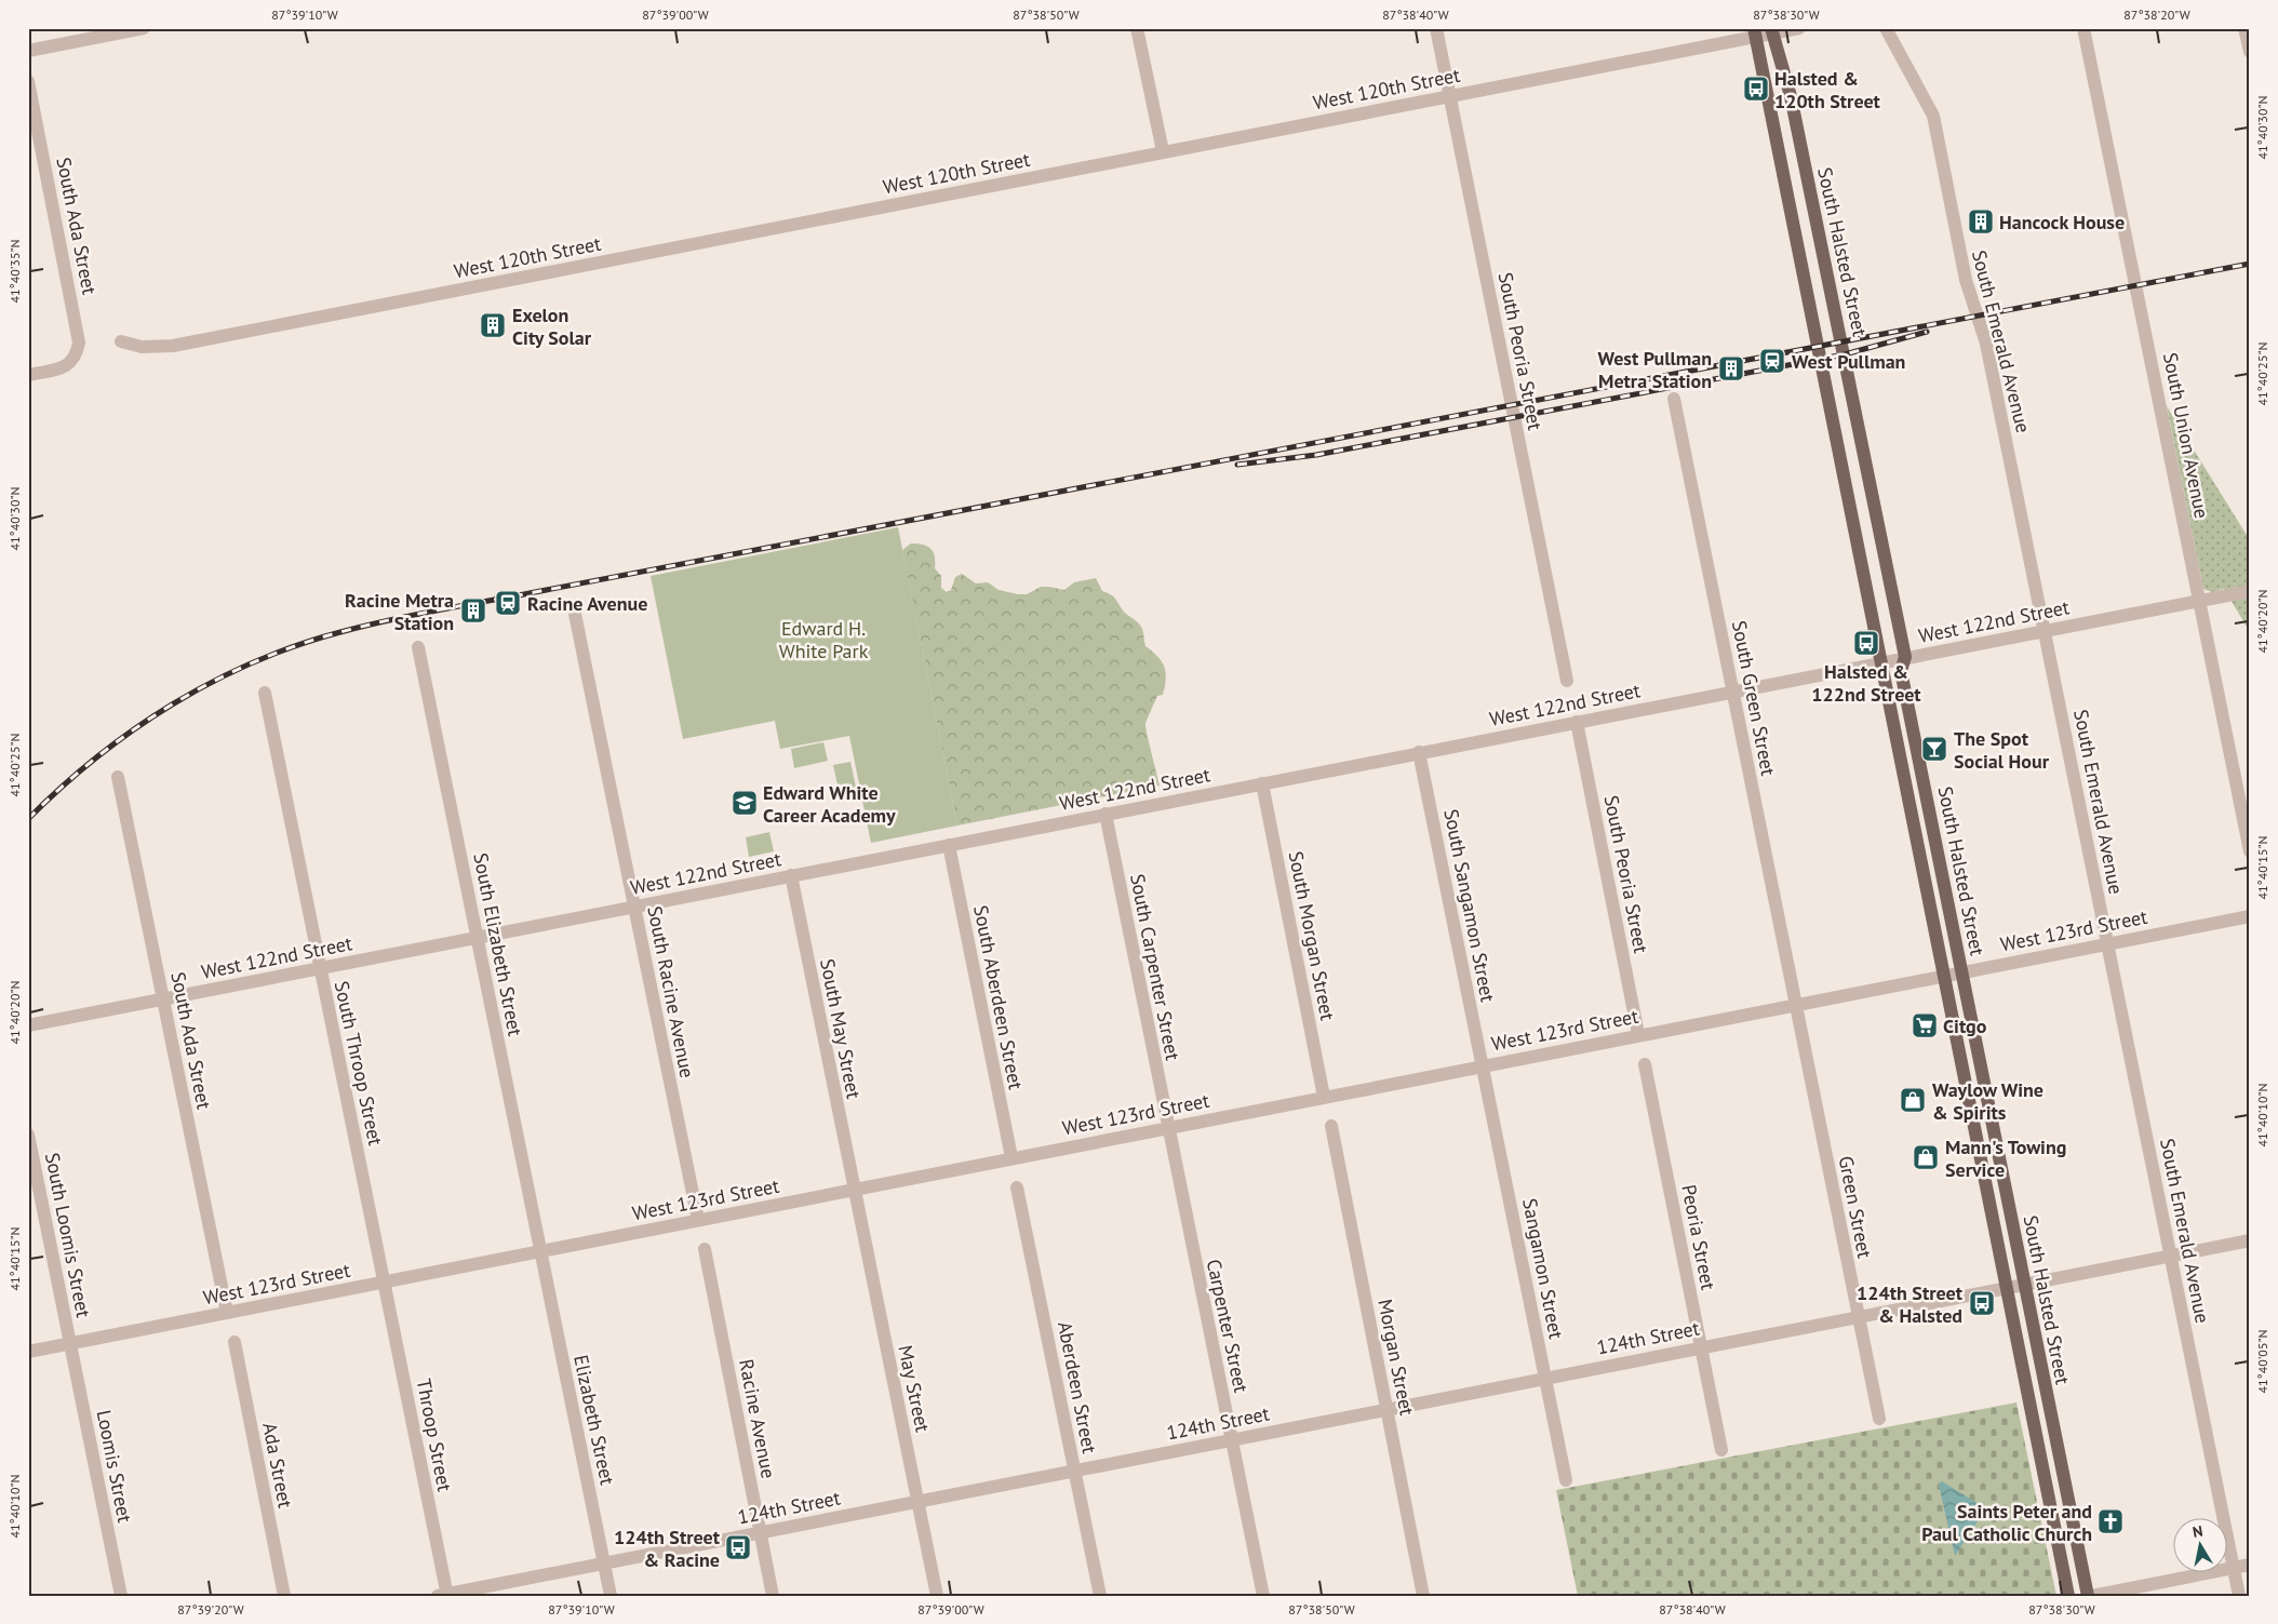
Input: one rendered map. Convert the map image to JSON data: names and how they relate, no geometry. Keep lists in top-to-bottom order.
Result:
{
  "streets": {
    "main road": ["South Halsted Street"],
    "street": [
      "West 120th Street",
      "South Ada Street",
      "South Emerald Avenue",
      "South Peoria Street",
      "South Union Avenue",
      "West 122nd Street",
      "South Green Street",
      "South Sangamon Street",
      "West 123rd Street",
      "South Morgan Street",
      "South Elizabeth Street",
      "South Carpenter Street",
      "South Racine Avenue",
      "South Aberdeen Street",
      "South May Street",
      "South Throop Street",
      "Green Street",
      "South Loomis Street",
      "Peoria Street",
      "Sangamon Street",
      "Carpenter Street",
      "124th Street",
      "Morgan Street",
      "Aberdeen Street",
      "May Street",
      "Racine Avenue",
      "Elizabeth Street",
      "Throop Street",
      "Ada Street",
      "Loomis Street"
    ]
  },
  "crossings": [
    ["West 120th Street", "South Halsted Street"],
    ["West 120th Street", "South Peoria Street"],
    ["South Ada Street", "West 122nd Street"],
    ["South Ada Street", "West 123rd Street"],
    ["South Halsted Street", "West 122nd Street"],
    ["South Halsted Street", "West 123rd Street"],
    ["South Halsted Street", "124th Street"],
    ["South Emerald Avenue", "West 122nd Street"],
    ["South Emerald Avenue", "West 123rd Street"],
    ["South Emerald Avenue", "124th Street"],
    ["South Peoria Street", "West 122nd Street"],
    ["South Peoria Street", "West 123rd Street"],
    ["South Union Avenue", "West 122nd Street"],
    ["West 122nd Street", "South Green Street"],
    ["West 122nd Street", "South Sangamon Street"],
    ["West 122nd Street", "South Morgan Street"],
    ["West 122nd Street", "South Elizabeth Street"],
    ["West 122nd Street", "South Carpenter Street"],
    ["West 122nd Street", "South Racine Avenue"],
    ["West 122nd Street", "South Aberdeen Street"],
    ["West 122nd Street", "South May Street"],
    ["West 122nd Street", "South Throop Street"],
    ["South Green Street", "West 123rd Street"],
    ["South Green Street", "Green Street"],
    ["South Sangamon Street", "West 123rd Street"],
    ["South Sangamon Street", "Sangamon Street"],
    ["West 123rd Street", "South Morgan Street"],
    ["West 123rd Street", "South Elizabeth Street"],
    ["West 123rd Street", "South Carpenter Street"],
    ["West 123rd Street", "South Racine Avenue"],
    ["West 123rd Street", "South Aberdeen Street"],
    ["West 123rd Street", "South May Street"],
    ["West 123rd Street", "South Throop Street"],
    ["West 123rd Street", "Green Street"],
    ["West 123rd Street", "South Loomis Street"],
    ["West 123rd Street", "Sangamon Street"],
    ["West 123rd Street", "Carpenter Street"],
    ["West 123rd Street", "May Street"],
    ["West 123rd Street", "Elizabeth Street"],
    ["West 123rd Street", "Throop Street"],
    ["West 123rd Street", "Loomis Street"],
    ["South Elizabeth Street", "Elizabeth Street"],
    ["South Carpenter Street", "Carpenter Street"],
    ["South May Street", "May Street"],
    ["South Throop Street", "Throop Street"],
    ["Green Street", "124th Street"],
    ["South Loomis Street", "Loomis Street"],
    ["Peoria Street", "124th Street"],
    ["Sangamon Street", "124th Street"],
    ["Carpenter Street", "124th Street"],
    ["124th Street", "Morgan Street"],
    ["124th Street", "Aberdeen Street"],
    ["124th Street", "May Street"],
    ["124th Street", "Racine Avenue"],
    ["124th Street", "Elizabeth Street"],
    ["124th Street", "Throop Street"]
  ],
  "parks": ["Edward H. White Park"],
  "places": {
    "bus stop": [
      "Halsted & 120th Street",
      "Halsted & 122nd Street",
      "124th Street & Halsted",
      "124th Street & Racine"
    ],
    "building": [
      "Hancock House",
      "Exelon City Solar",
      "West Pullman Metra Station",
      "Racine Metra Station"
    ],
    "station": ["West Pullman", "Racine Avenue"],
    "bar": ["The Spot Social Hour"],
    "school or university": ["Edward White Career Academy"],
    "supermarket": ["Citgo"],
    "shop": ["Waylow Wine & Spirits", "Mann's Towing Service"],
    "church": ["Saints Peter and Paul Catholic Church"]
  },
  "north": "top",
  "coordinates": [
    "87°39'10\"W",
    "87°39'00\"W",
    "87°38'50\"W",
    "87°38'40\"W",
    "87°38'30\"W",
    "87°38'20\"W",
    "41°40'30\"N",
    "41°40'35\"N",
    "41°40'25\"N",
    "41°40'20\"N",
    "41°40'15\"N",
    "41°40'10\"N",
    "41°40'05\"N",
    "87°39'20\"W"
  ]
}
